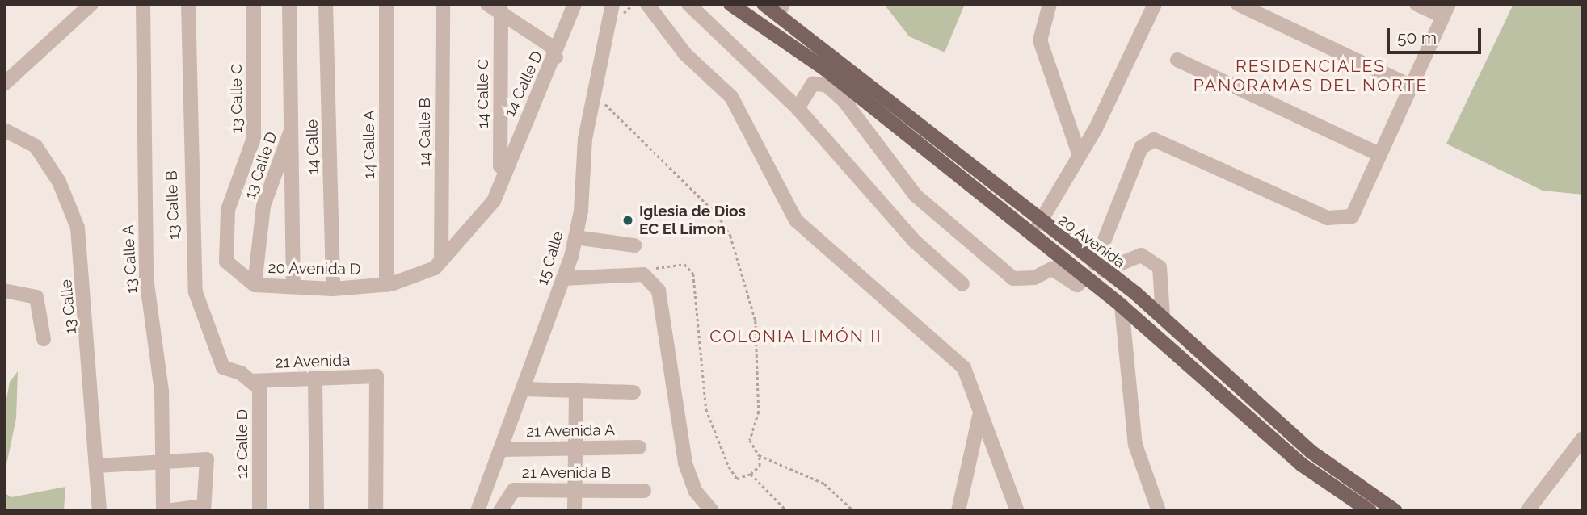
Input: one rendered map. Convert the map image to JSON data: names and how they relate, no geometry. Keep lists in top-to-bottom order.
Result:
{
  "streets": {
    "main road": ["20 Avenida"],
    "street": [
      "14 Calle D",
      "14 Calle C",
      "13 Calle C",
      "14 Calle B",
      "14 Calle A",
      "14 Calle",
      "13 Calle D",
      "13 Calle B",
      "15 Calle",
      "13 Calle A",
      "20 Avenida D",
      "13 Calle",
      "21 Avenida",
      "21 Avenida A",
      "12 Calle D",
      "21 Avenida B"
    ]
  },
  "crossings": [
    ["14 Calle D", "14 Calle C"],
    ["14 Calle D", "20 Avenida D"],
    ["14 Calle C", "20 Avenida D"],
    ["13 Calle C", "13 Calle D"],
    ["13 Calle C", "20 Avenida D"],
    ["14 Calle B", "20 Avenida D"],
    ["14 Calle A", "20 Avenida D"],
    ["14 Calle", "20 Avenida D"],
    ["13 Calle D", "20 Avenida D"],
    ["13 Calle B", "21 Avenida"],
    ["13 Calle B", "12 Calle D"],
    ["15 Calle", "21 Avenida A"],
    ["21 Avenida", "12 Calle D"]
  ],
  "districts": ["RESIDENCIALES PANORAMAS DEL NORTE", "COLONIA LIMÓN II"],
  "places": ["Iglesia de Dios EC El Limon"],
  "scale_bar": "50 m"
}
